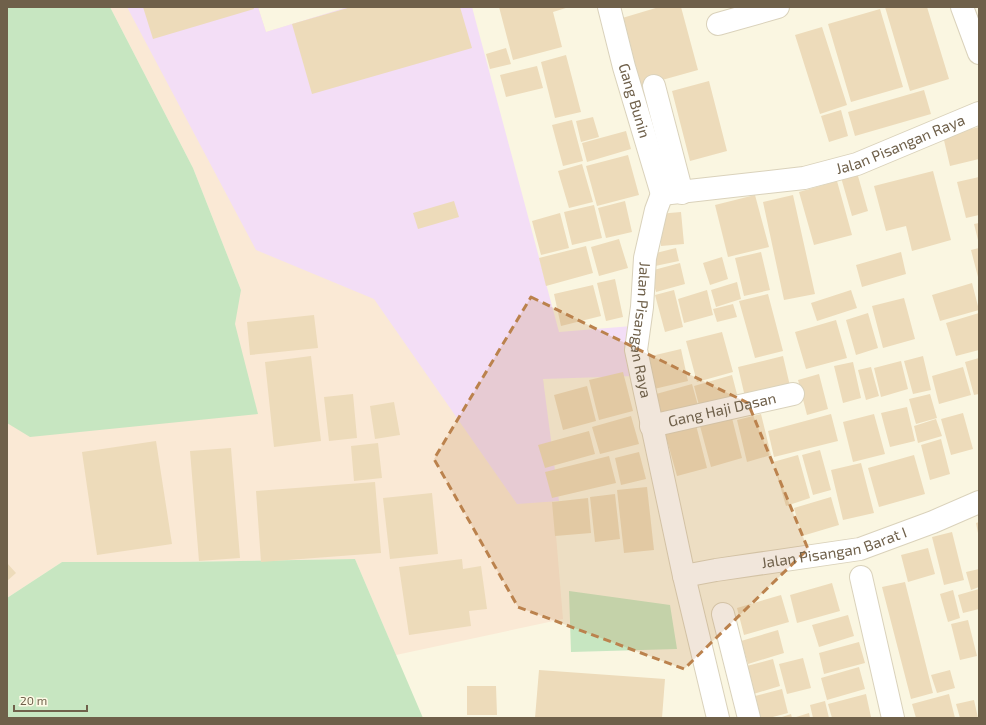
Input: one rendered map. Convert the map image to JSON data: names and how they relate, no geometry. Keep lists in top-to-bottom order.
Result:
{
  "streets": {
    "street": [
      "Gang Bunin",
      "Jalan Pisangan Raya",
      "Gang Haji Dasan",
      "Jalan Pisangan Barat I"
    ]
  },
  "crossings": [
    ["Gang Bunin", "Jalan Pisangan Raya"],
    ["Jalan Pisangan Raya", "Gang Haji Dasan"],
    ["Jalan Pisangan Raya", "Jalan Pisangan Barat I"]
  ],
  "scale_bar": "20 m"
}
